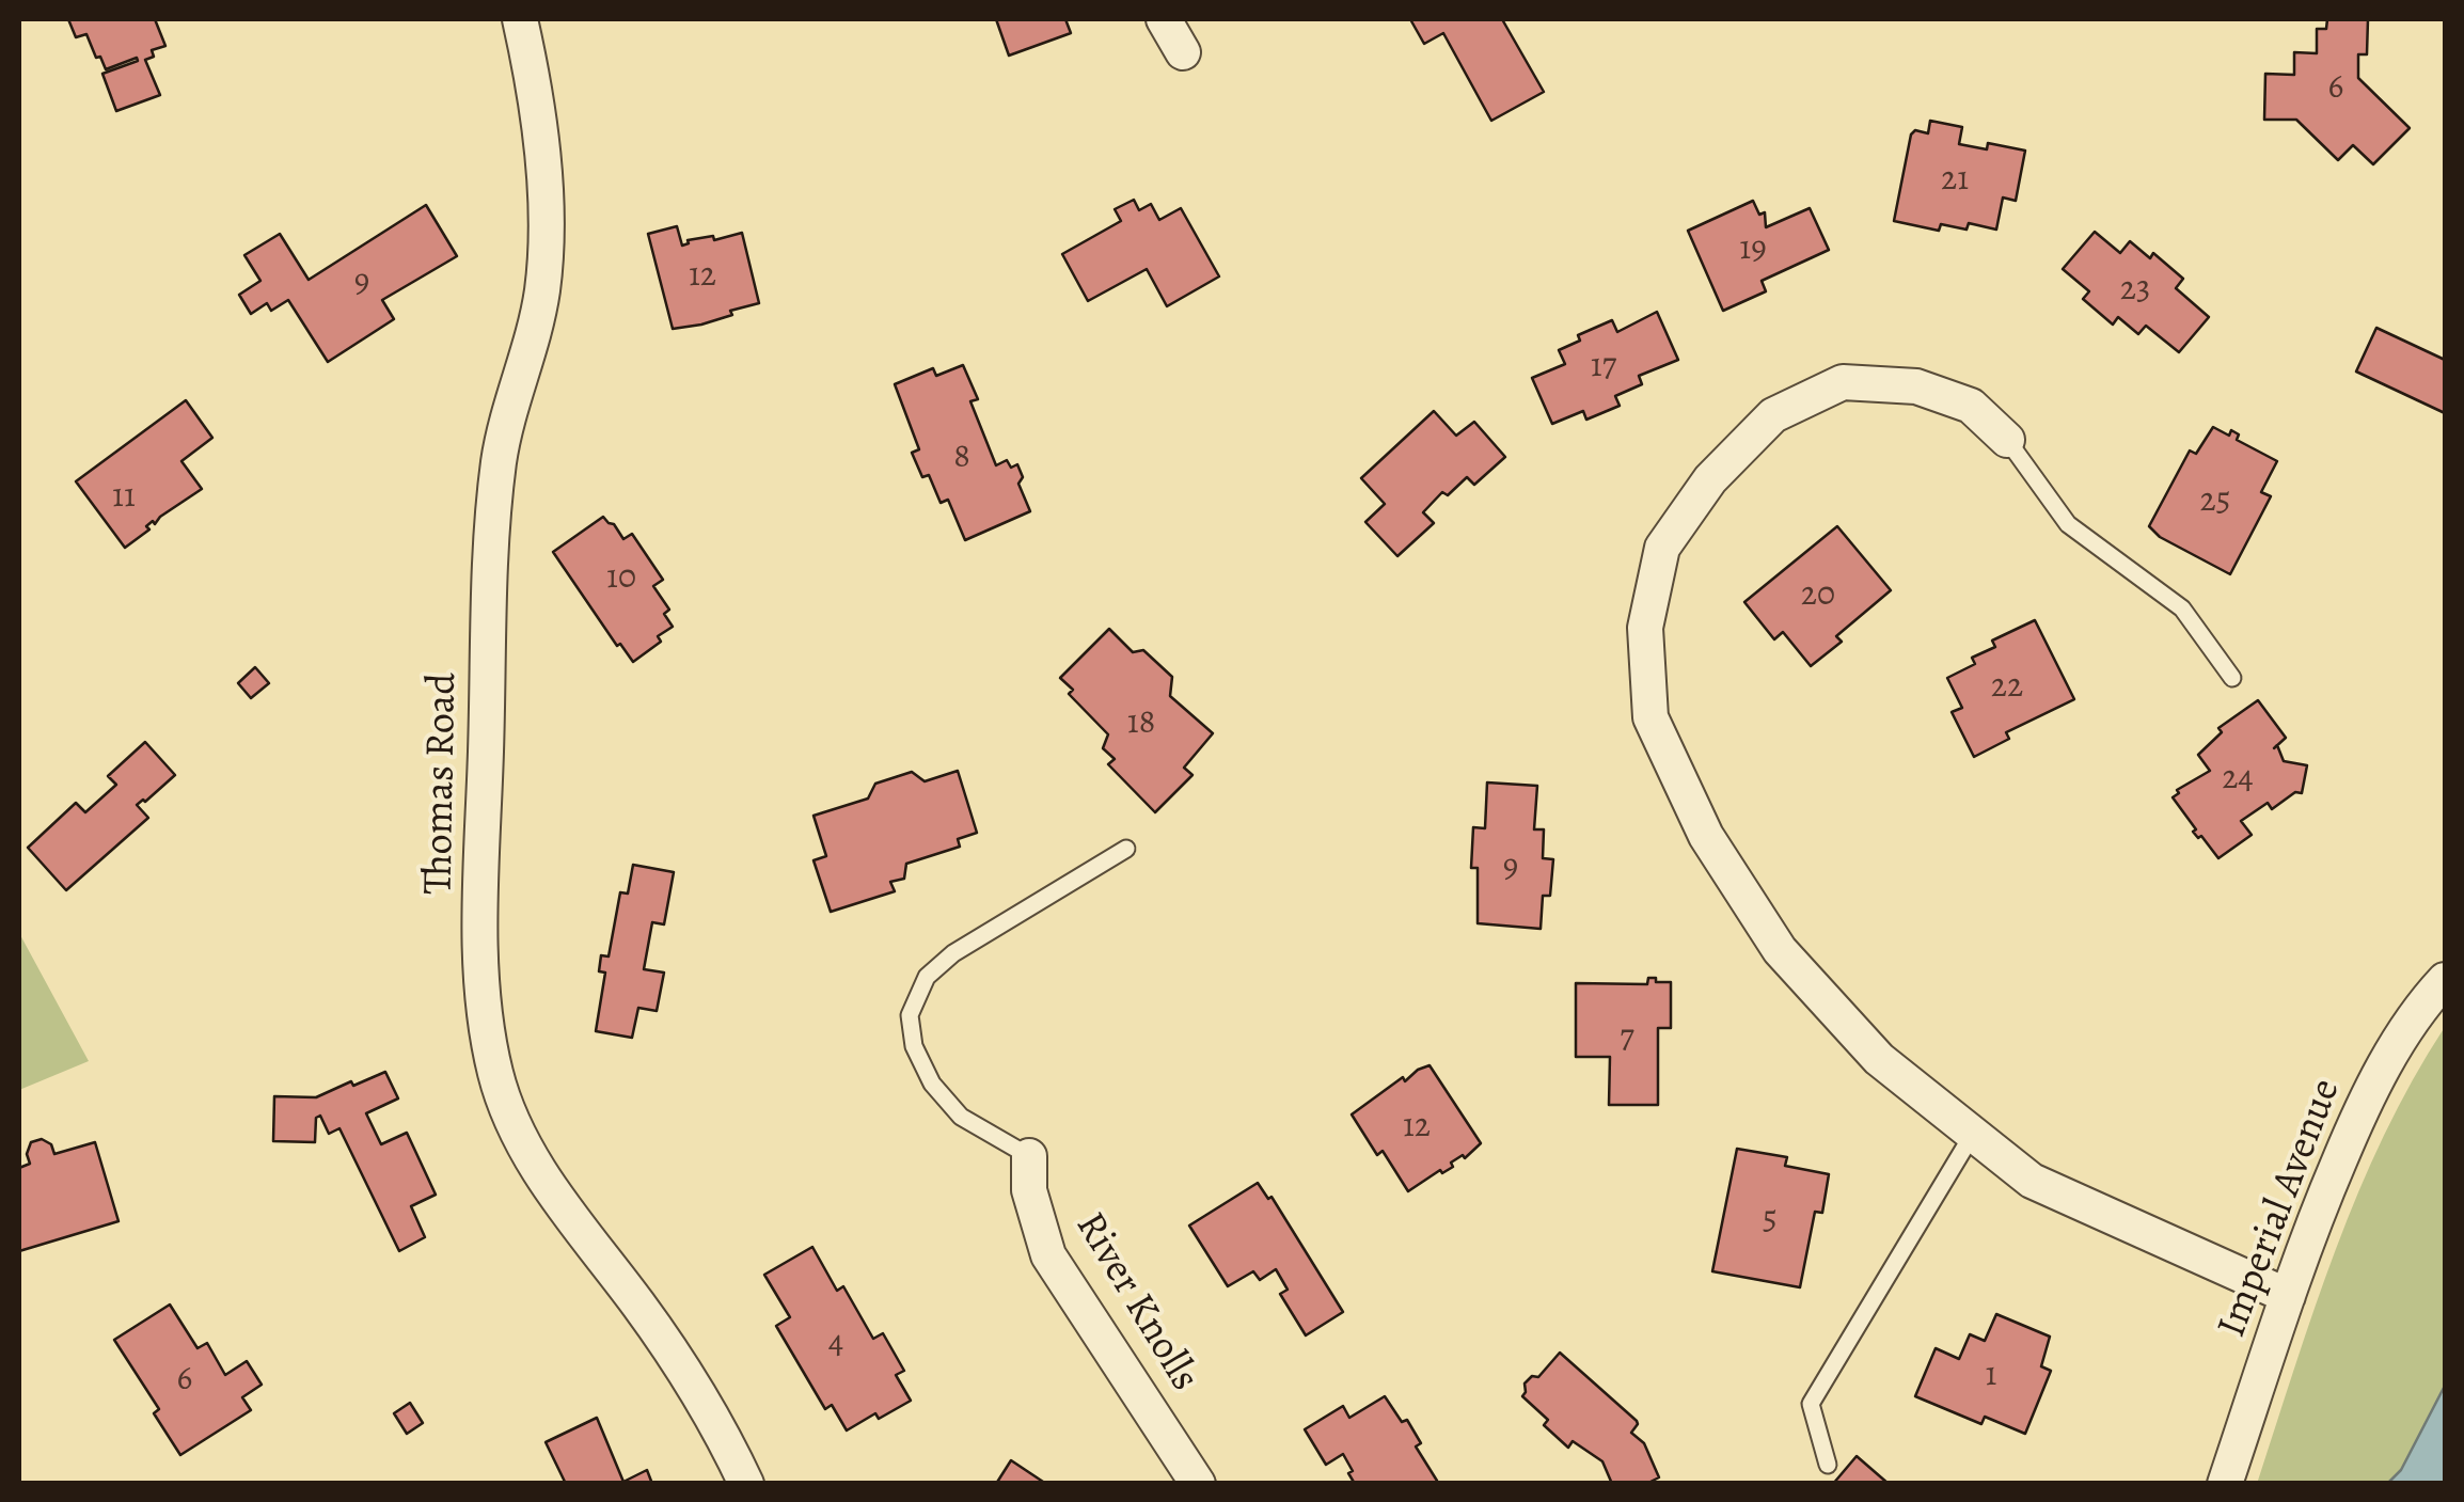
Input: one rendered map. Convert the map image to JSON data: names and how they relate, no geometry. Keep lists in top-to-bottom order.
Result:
{
  "streets": {
    "street": ["Thomas Road", "Imperial Avenue", "River Knolls"]
  },
  "house_numbers": [
    "6",
    "21",
    "19",
    "12",
    "9",
    "23",
    "17",
    "8",
    "11",
    "25",
    "10",
    "20",
    "22",
    "18",
    "24",
    "9",
    "7",
    "12",
    "5",
    "4",
    "1",
    "6"
  ]
}
